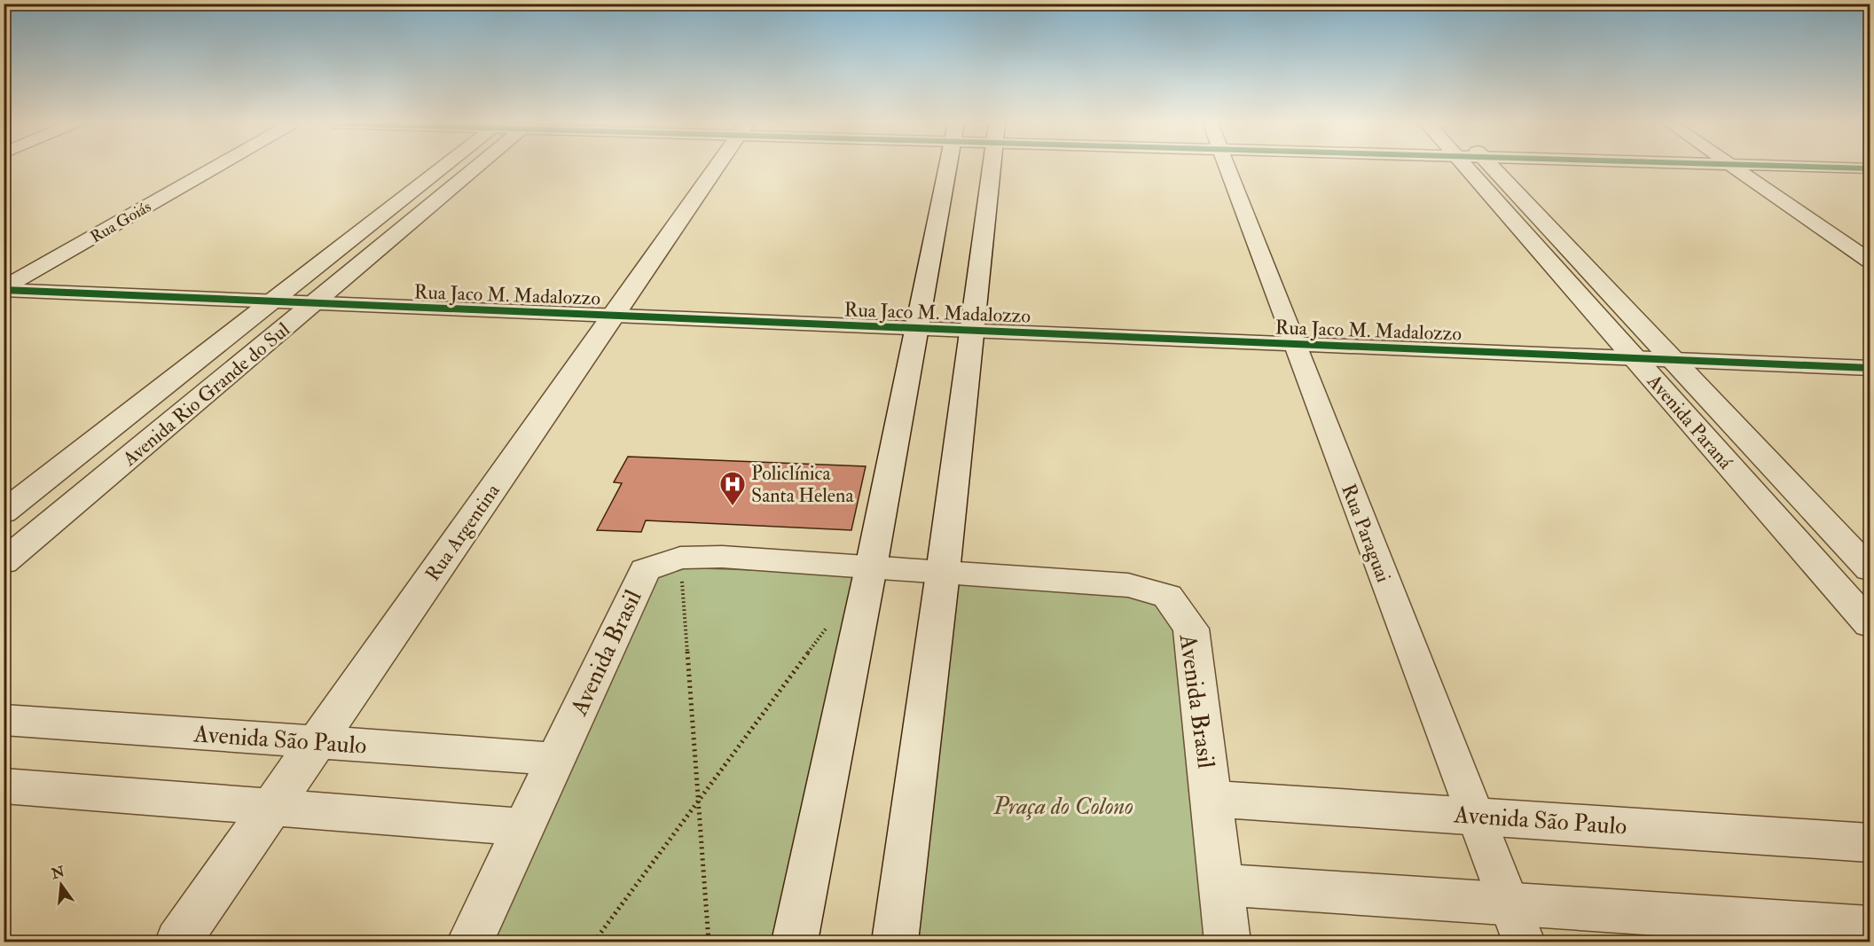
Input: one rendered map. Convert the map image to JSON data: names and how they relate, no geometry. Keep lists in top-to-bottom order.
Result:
{
  "streets": {
    "street": [
      "Rua Goiás",
      "Rua Jaco M. Madalozzo",
      "Avenida Rio Grande do Sul",
      "Avenida Paraná",
      "Rua Argentina",
      "Rua Paraguai",
      "Avenida Brasil",
      "Avenida São Paulo"
    ]
  },
  "crossings": [
    ["Rua Goiás", "Rua Jaco M. Madalozzo"],
    ["Rua Jaco M. Madalozzo", "Avenida Rio Grande do Sul"],
    ["Rua Jaco M. Madalozzo", "Avenida Paraná"],
    ["Rua Jaco M. Madalozzo", "Rua Argentina"],
    ["Rua Jaco M. Madalozzo", "Rua Paraguai"],
    ["Rua Argentina", "Avenida São Paulo"],
    ["Rua Paraguai", "Avenida São Paulo"],
    ["Avenida Brasil", "Avenida São Paulo"]
  ],
  "parks": ["Praça do Colono"],
  "places": {
    "hospital": ["Policlínica Santa Helena"]
  },
  "north": "top"
}
